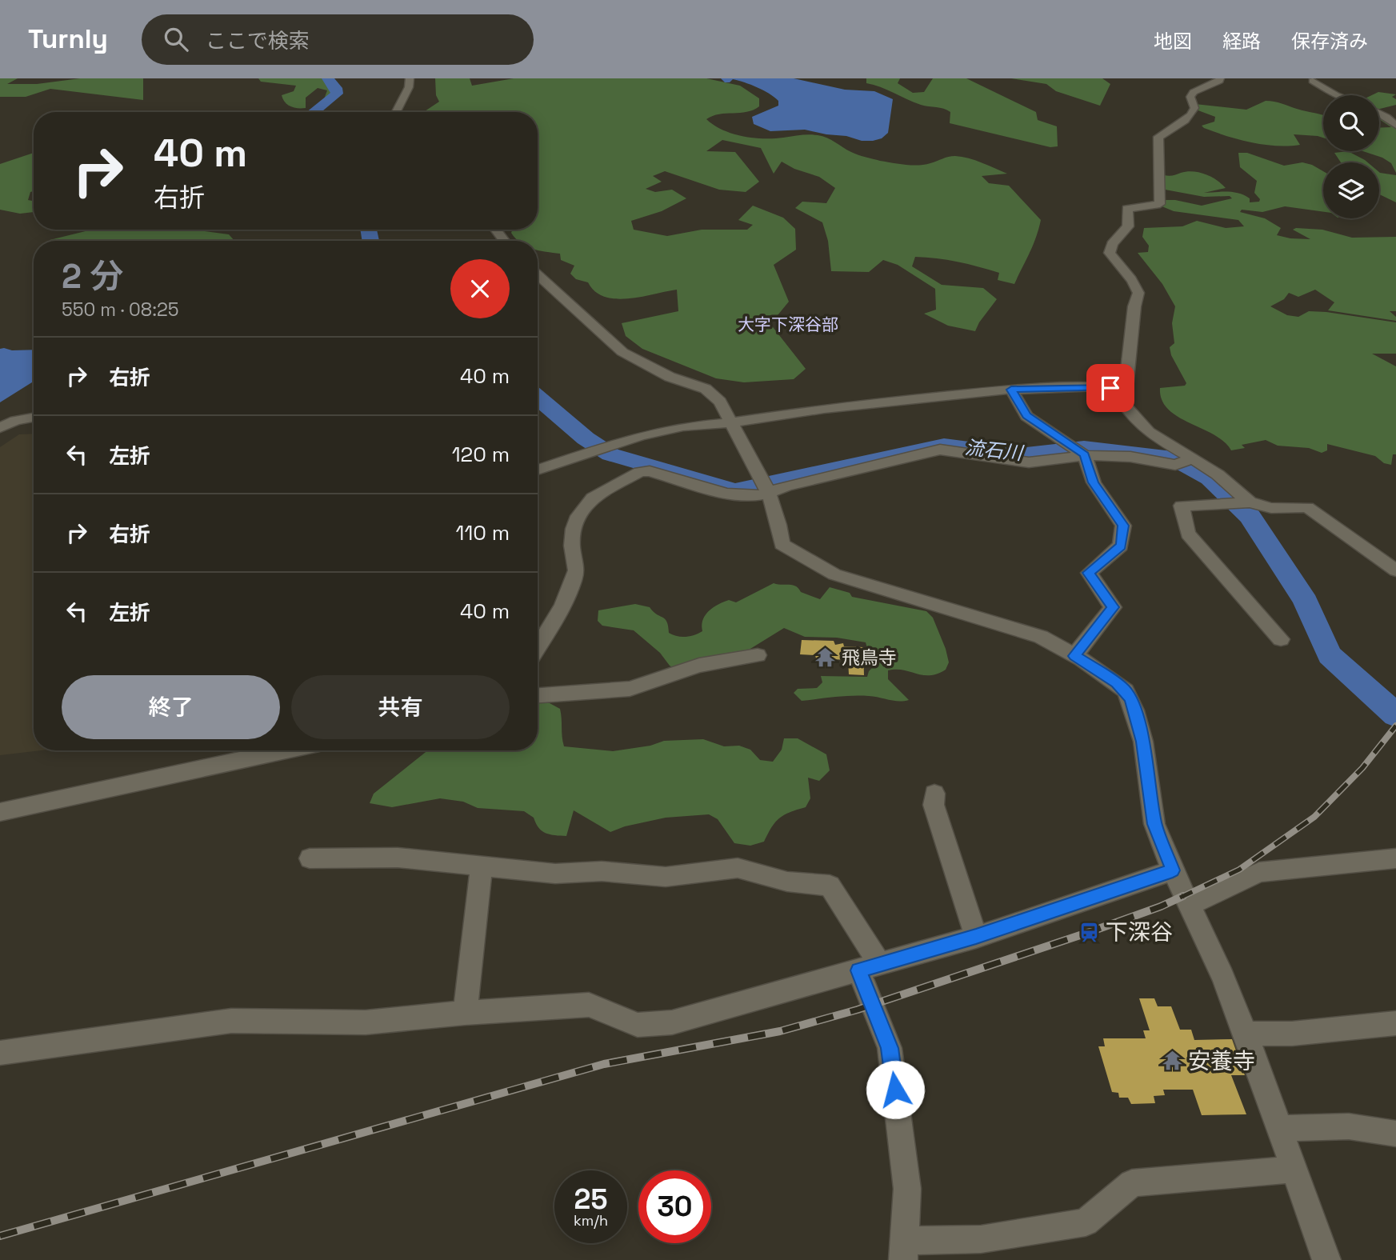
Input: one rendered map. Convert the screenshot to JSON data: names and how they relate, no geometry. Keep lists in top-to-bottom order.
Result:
{
  "districts": ["大字下深谷部"],
  "water": ["流石川"],
  "places": {
    "temple": ["飛鳥寺", "安養寺"],
    "station": ["下深谷"]
  },
  "page": {
    "header": "Turnly",
    "search": "ここで検索",
    "nav": ["地図", "経路", "保存済み"],
    "turn": ["40 m", "右折"],
    "heading": ["2 分", "550 m · 08:25"],
    "list": [
      {
        "name": "右折",
        "value": "40 m"
      },
      {
        "name": "左折",
        "value": "120 m"
      },
      {
        "name": "右折",
        "value": "110 m"
      },
      {
        "name": "左折",
        "value": "40 m"
      }
    ],
    "buttons": ["終了", "共有"],
    "speed": "25 km/h",
    "limit": "30"
  }
}
